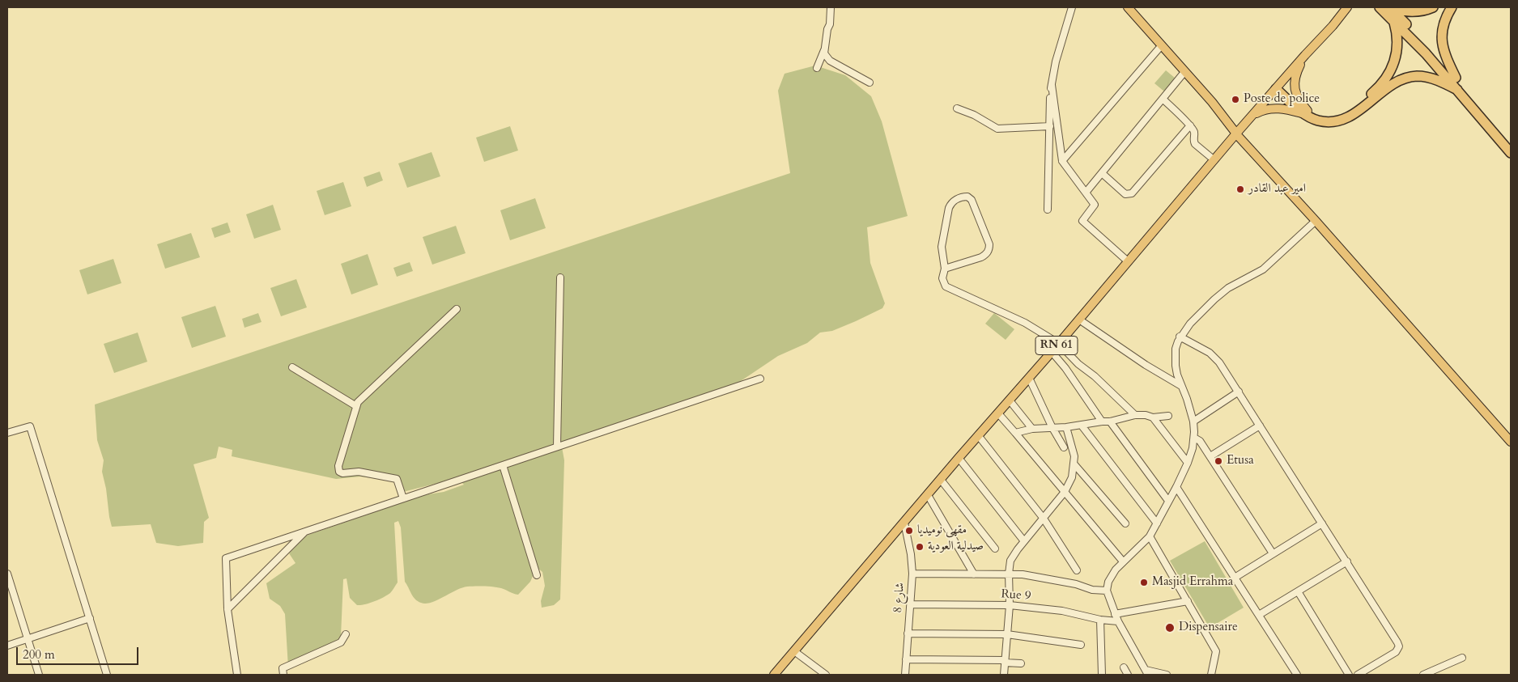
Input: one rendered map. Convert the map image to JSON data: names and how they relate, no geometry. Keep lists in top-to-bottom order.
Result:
{
  "streets": {
    "main road": ["RN 61"],
    "street": ["Rue 9", "شارع 8"]
  },
  "crossings": [
    ["RN 61", "شارع 8"],
    ["Rue 9", "شارع 8"]
  ],
  "places": [
    "Poste de police",
    "امير عبد القادر",
    "Etusa",
    "مقهى نوميديا",
    "صيدلية العودية",
    "Masjid Errahma",
    "Dispensaire"
  ],
  "scale_bar": "200 m"
}
